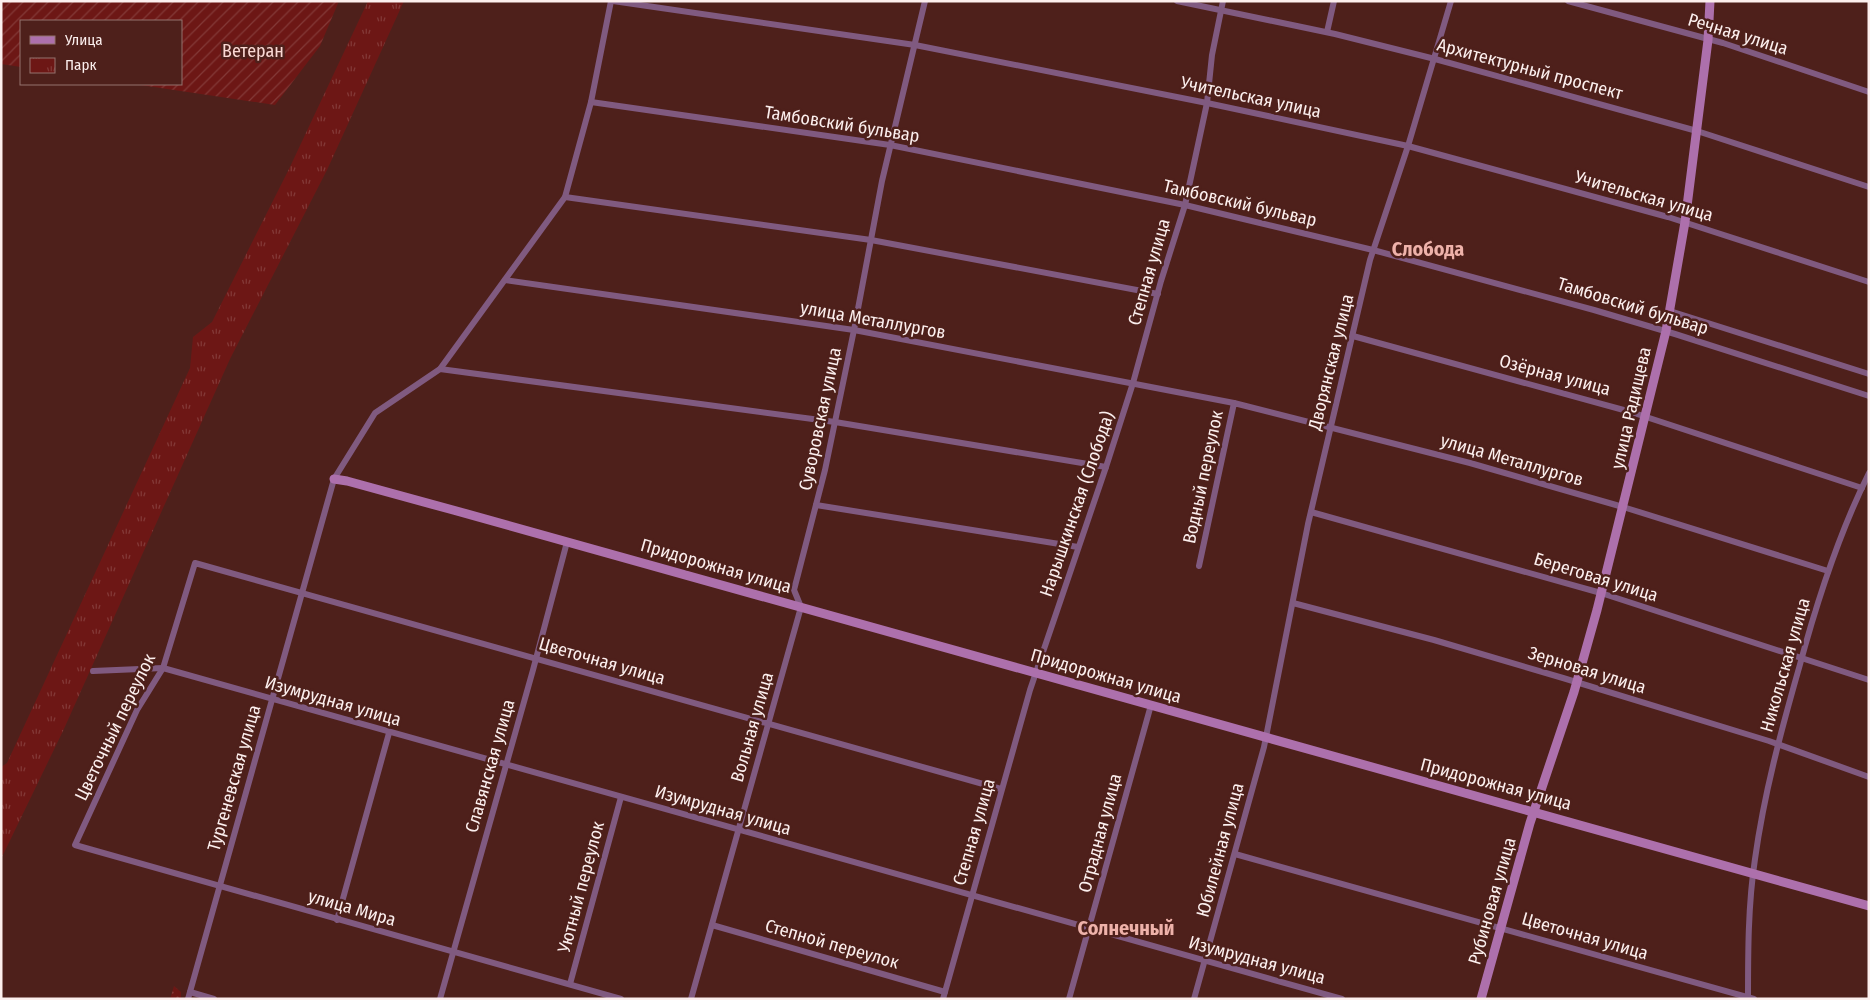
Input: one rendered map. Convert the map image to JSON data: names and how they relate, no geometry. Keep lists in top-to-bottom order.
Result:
{
  "streets": {
    "street": [
      "Речная улица",
      "Архитектурный проспект",
      "Учительская улица",
      "Тамбовский бульвар",
      "Степная улица",
      "улица Металлургов",
      "Дворянская улица",
      "Озёрная улица",
      "улица Радищева",
      "Суворовская улица",
      "Водный переулок",
      "Нарышкинская (Слобода)",
      "Придорожная улица",
      "Береговая улица",
      "Цветочная улица",
      "Никольская улица",
      "Зерновая улица",
      "Изумрудная улица",
      "Цветочный переулок",
      "Вольная улица",
      "Славянская улица",
      "Тургеневская улица",
      "Отрадная улица",
      "Юбилейная улица",
      "Уютный переулок",
      "Рубиновая улица",
      "улица Мира",
      "Степной переулок"
    ]
  },
  "crossings": [
    ["Речная улица", "улица Радищева"],
    ["Архитектурный проспект", "Степная улица"],
    ["Архитектурный проспект", "Дворянская улица"],
    ["Архитектурный проспект", "улица Радищева"],
    ["Учительская улица", "Степная улица"],
    ["Учительская улица", "Дворянская улица"],
    ["Учительская улица", "улица Радищева"],
    ["Учительская улица", "Суворовская улица"],
    ["Тамбовский бульвар", "Степная улица"],
    ["Тамбовский бульвар", "Дворянская улица"],
    ["Тамбовский бульвар", "улица Радищева"],
    ["Тамбовский бульвар", "Суворовская улица"],
    ["Степная улица", "Нарышкинская (Слобода)"],
    ["Степная улица", "Придорожная улица"],
    ["Степная улица", "Цветочная улица"],
    ["Степная улица", "Изумрудная улица"],
    ["Степная улица", "Степной переулок"],
    ["улица Металлургов", "Дворянская улица"],
    ["улица Металлургов", "улица Радищева"],
    ["улица Металлургов", "Суворовская улица"],
    ["улица Металлургов", "Водный переулок"],
    ["улица Металлургов", "Нарышкинская (Слобода)"],
    ["улица Металлургов", "Никольская улица"],
    ["улица Металлургов", "Тургеневская улица"],
    ["Дворянская улица", "Озёрная улица"],
    ["Дворянская улица", "Водный переулок"],
    ["Дворянская улица", "Придорожная улица"],
    ["Дворянская улица", "Береговая улица"],
    ["Дворянская улица", "Зерновая улица"],
    ["Дворянская улица", "Юбилейная улица"],
    ["Озёрная улица", "улица Радищева"],
    ["Озёрная улица", "Никольская улица"],
    ["улица Радищева", "Придорожная улица"],
    ["улица Радищева", "Береговая улица"],
    ["улица Радищева", "Зерновая улица"],
    ["улица Радищева", "Рубиновая улица"],
    ["Суворовская улица", "Придорожная улица"],
    ["Суворовская улица", "Вольная улица"],
    ["Нарышкинская (Слобода)", "Придорожная улица"],
    ["Придорожная улица", "Никольская улица"],
    ["Придорожная улица", "Вольная улица"],
    ["Придорожная улица", "Славянская улица"],
    ["Придорожная улица", "Тургеневская улица"],
    ["Придорожная улица", "Отрадная улица"],
    ["Придорожная улица", "Юбилейная улица"],
    ["Придорожная улица", "Рубиновая улица"],
    ["Береговая улица", "Никольская улица"],
    ["Цветочная улица", "Никольская улица"],
    ["Цветочная улица", "Цветочный переулок"],
    ["Цветочная улица", "Вольная улица"],
    ["Цветочная улица", "Славянская улица"],
    ["Цветочная улица", "Тургеневская улица"],
    ["Цветочная улица", "Юбилейная улица"],
    ["Цветочная улица", "Рубиновая улица"],
    ["Никольская улица", "Зерновая улица"],
    ["Изумрудная улица", "Цветочный переулок"],
    ["Изумрудная улица", "Вольная улица"],
    ["Изумрудная улица", "Славянская улица"],
    ["Изумрудная улица", "Тургеневская улица"],
    ["Изумрудная улица", "Отрадная улица"],
    ["Изумрудная улица", "Юбилейная улица"],
    ["Изумрудная улица", "Уютный переулок"],
    ["Цветочный переулок", "улица Мира"],
    ["Вольная улица", "Степной переулок"],
    ["Славянская улица", "улица Мира"],
    ["Тургеневская улица", "улица Мира"],
    ["Уютный переулок", "улица Мира"]
  ],
  "districts": ["Слобода", "Солнечный"],
  "parks": ["Ветеран"],
  "legend": ["Улица", "Парк"]
}
